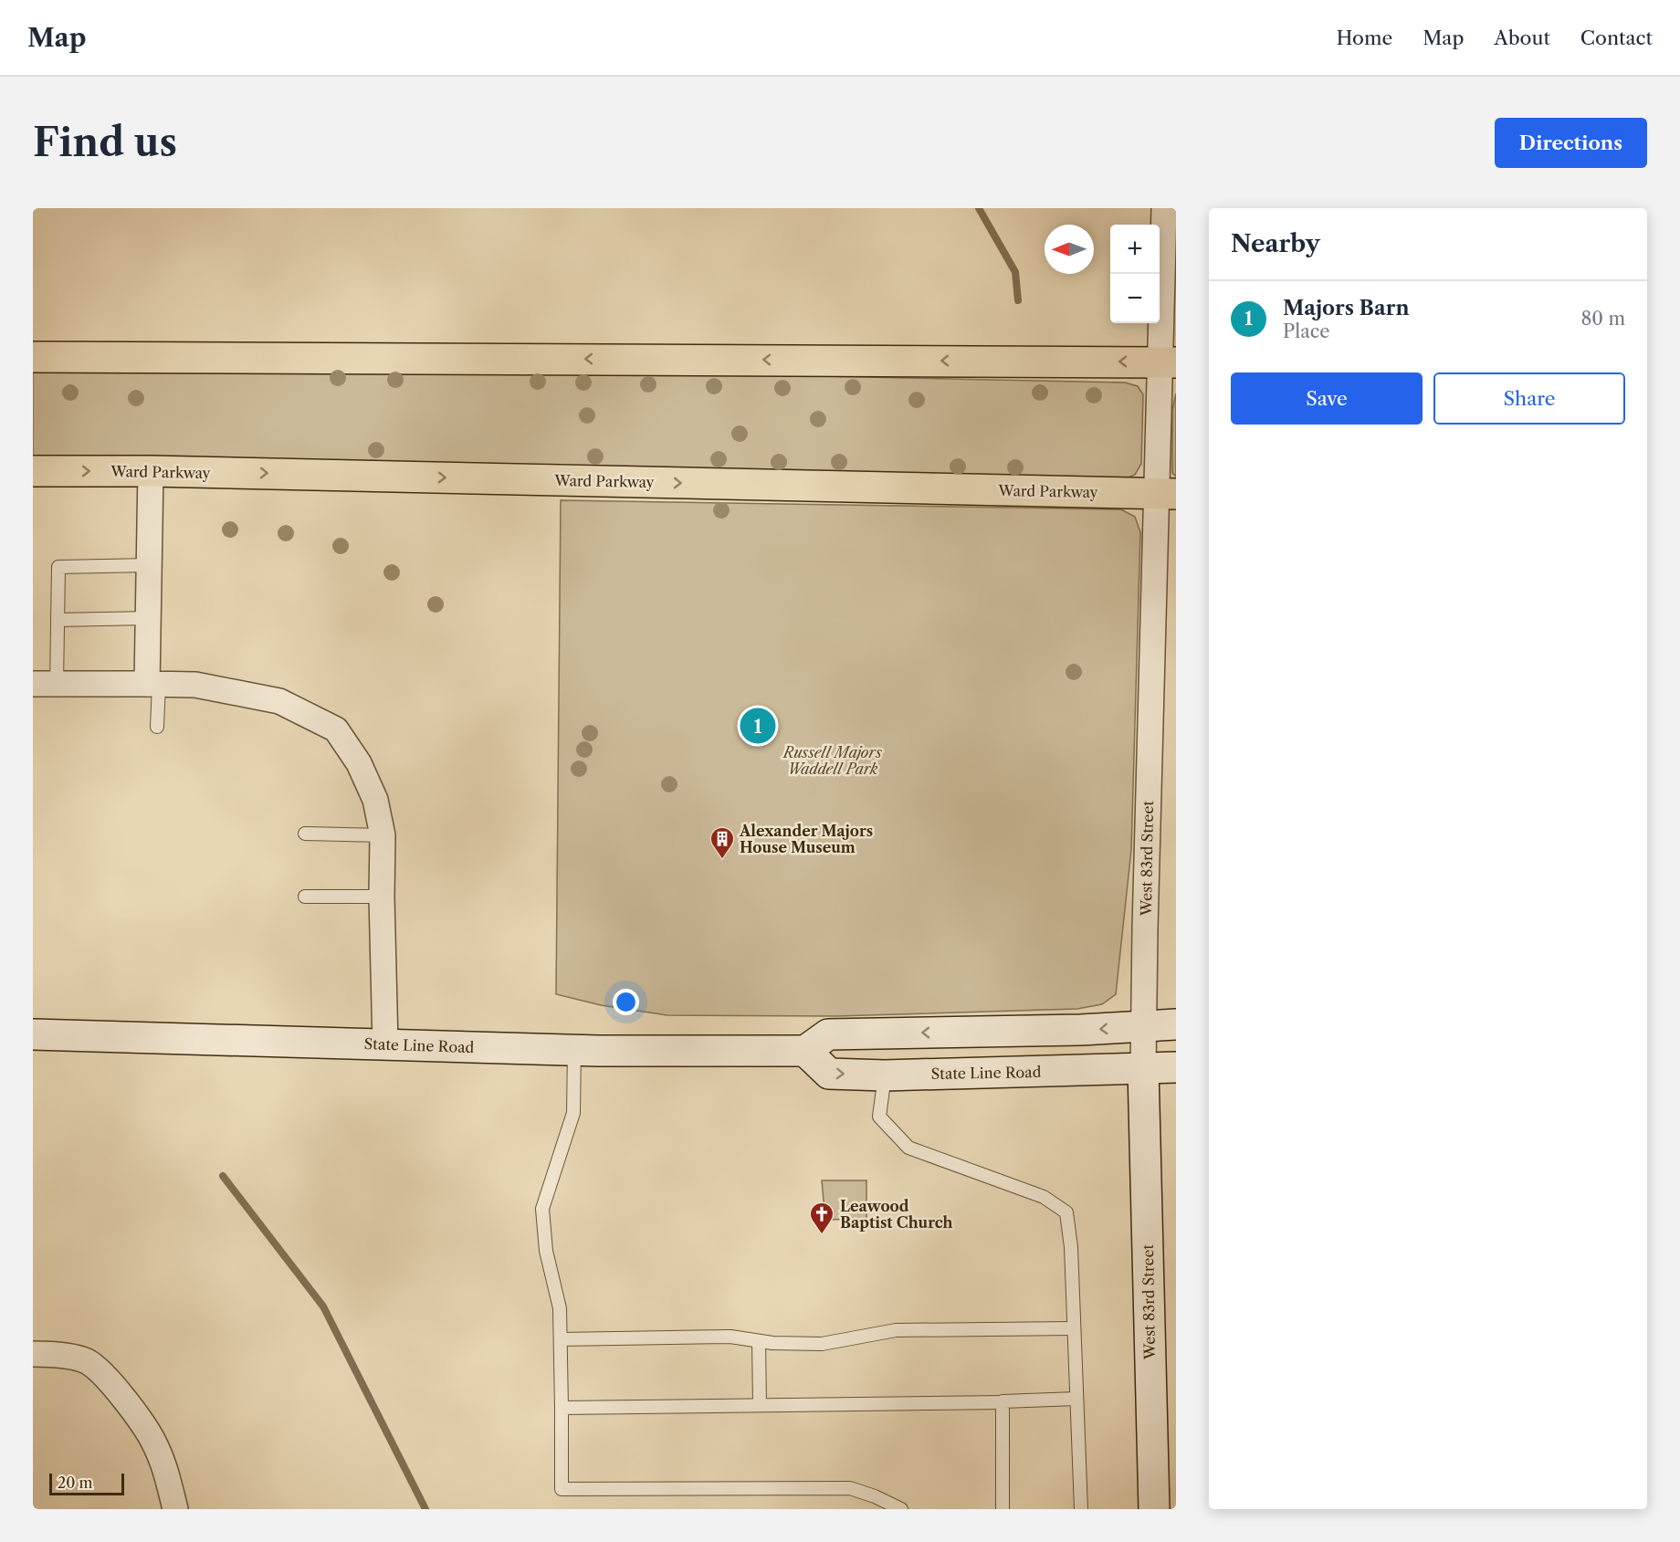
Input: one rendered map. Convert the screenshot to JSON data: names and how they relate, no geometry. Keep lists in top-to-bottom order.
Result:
{
  "streets": {
    "main road": ["Ward Parkway", "West 83rd Street", "State Line Road"]
  },
  "crossings": [
    ["Ward Parkway", "West 83rd Street"],
    ["West 83rd Street", "State Line Road"]
  ],
  "parks": ["Russell Majors Waddell Park"],
  "places": {
    "building": ["Alexander Majors House Museum"],
    "church": ["Leawood Baptist Church"]
  },
  "scale_bar": "20 m",
  "north": "left",
  "page": {
    "header": "Map",
    "nav": [
      "Home",
      "Map",
      "About",
      "Contact"
    ],
    "buttons": [
      "Directions",
      ["Save", "Share"]
    ],
    "title": "Find us",
    "heading": "Nearby",
    "map_buttons": ["+", "−"],
    "list": [
      {
        "mark": "1",
        "name": "Majors Barn",
        "note": "Place",
        "value": "80 m"
      }
    ],
    "pins": "1",
    "scale": "20 m"
  }
}
